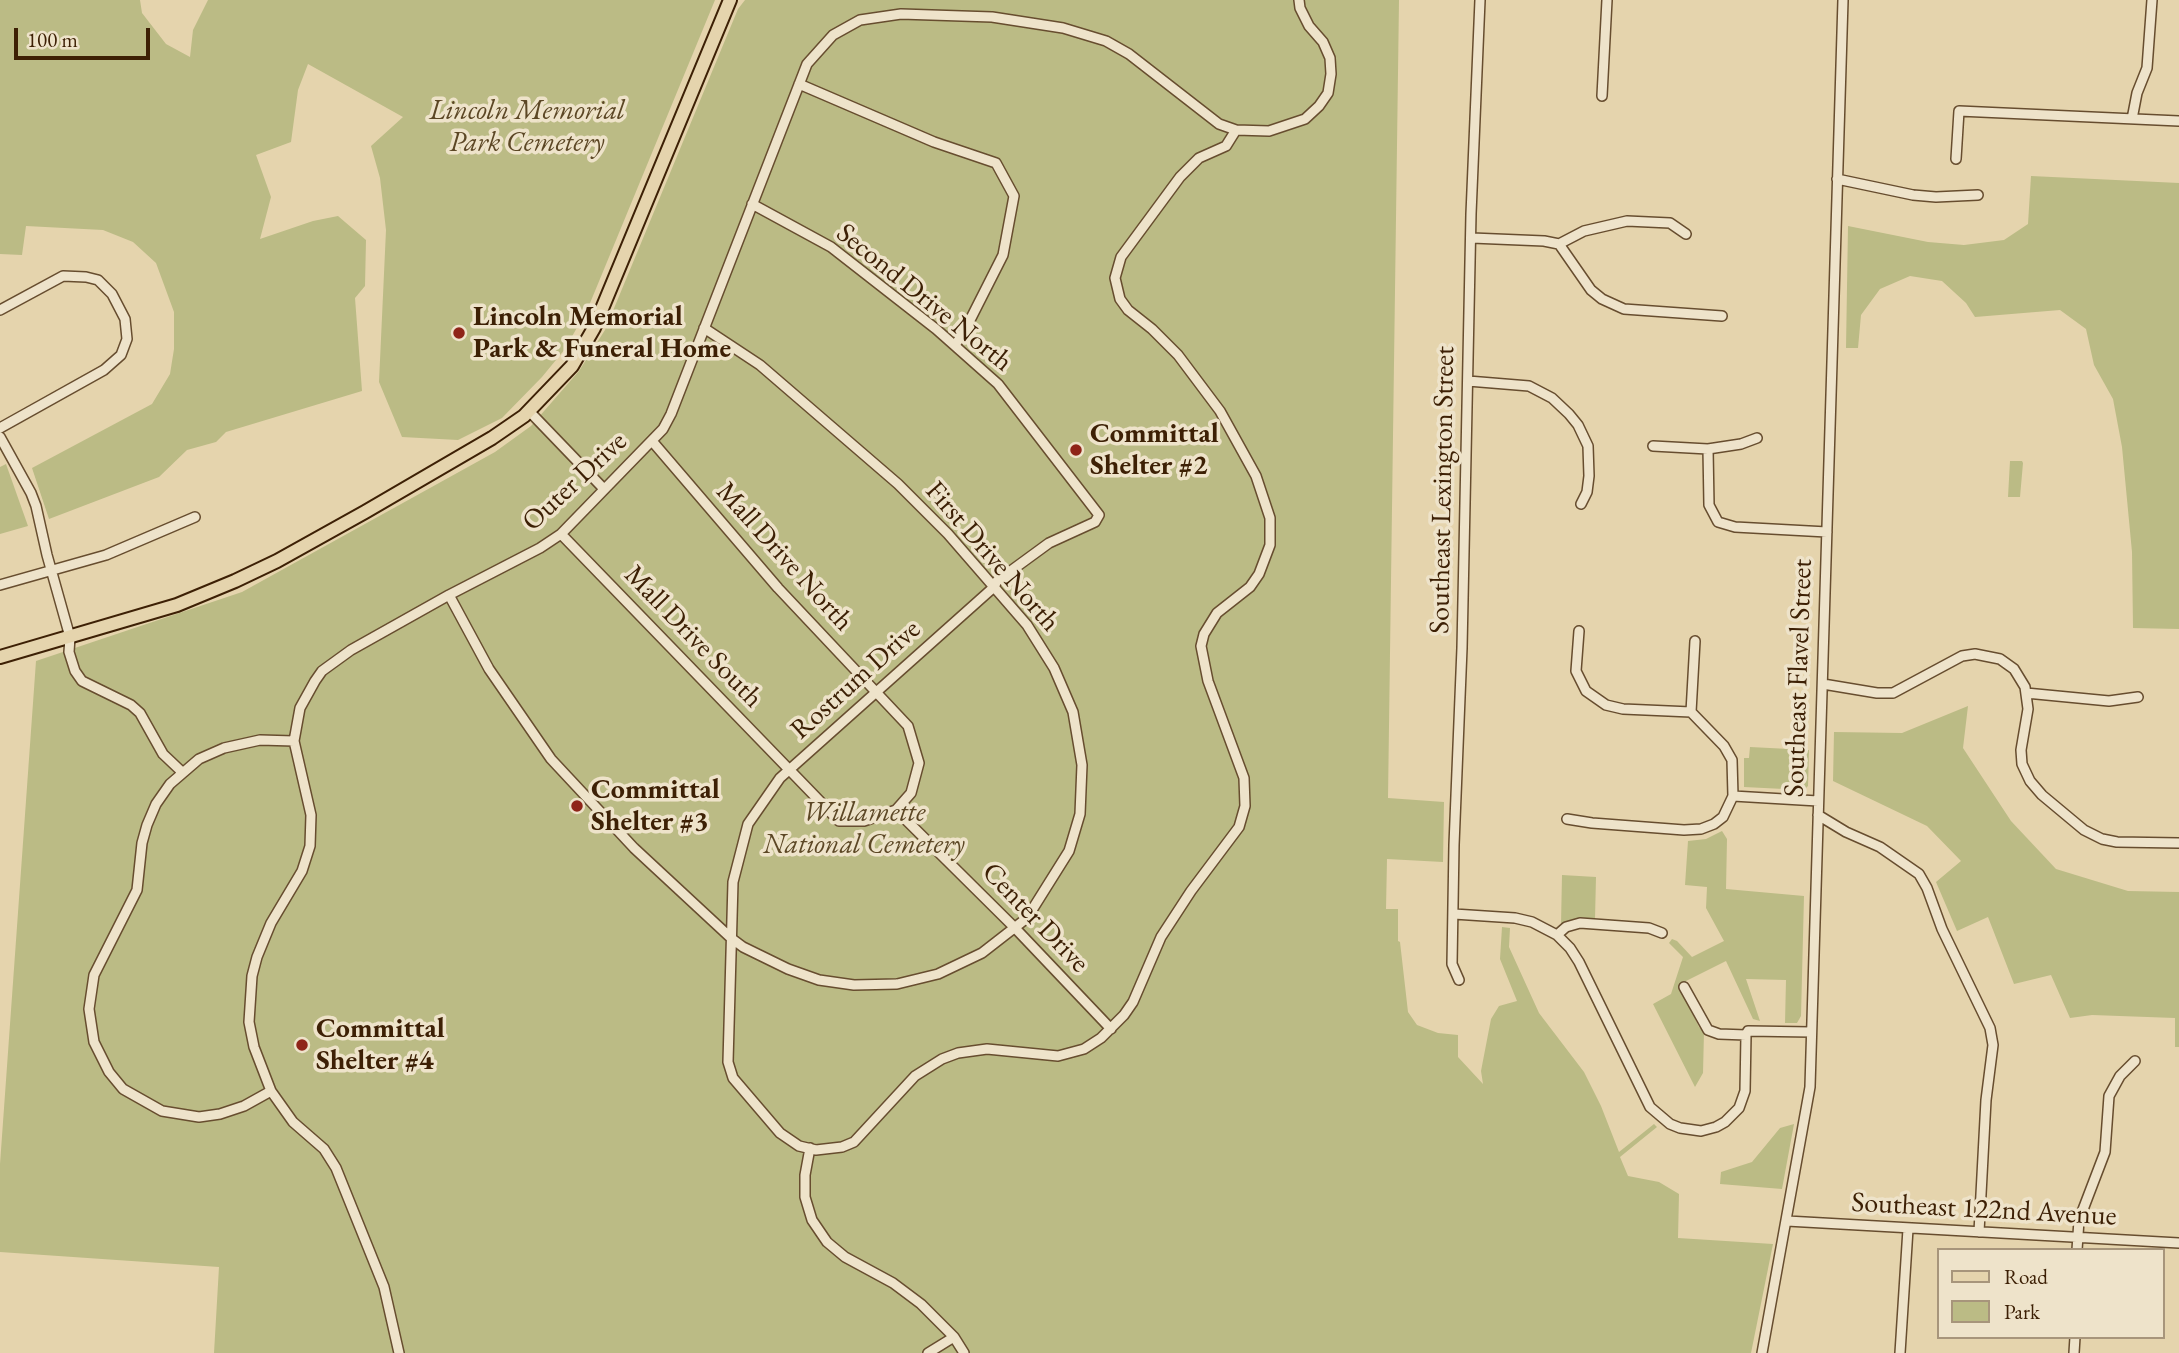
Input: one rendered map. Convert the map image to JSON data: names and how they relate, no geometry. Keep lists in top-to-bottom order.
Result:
{
  "streets": {
    "street": [
      "Second Drive North",
      "Outer Drive",
      "Southeast Lexington Street",
      "Mall Drive North",
      "First Drive North",
      "Mall Drive South",
      "Southeast Flavel Street",
      "Rostrum Drive",
      "Center Drive",
      "Southeast 122nd Avenue"
    ]
  },
  "crossings": [
    ["Second Drive North", "Outer Drive"],
    ["Second Drive North", "Rostrum Drive"],
    ["Outer Drive", "Mall Drive North"],
    ["Outer Drive", "First Drive North"],
    ["Outer Drive", "Mall Drive South"],
    ["Mall Drive North", "Mall Drive South"],
    ["Mall Drive North", "Rostrum Drive"],
    ["Mall Drive North", "Center Drive"],
    ["First Drive North", "Rostrum Drive"],
    ["First Drive North", "Center Drive"],
    ["Mall Drive South", "Rostrum Drive"],
    ["Mall Drive South", "Center Drive"],
    ["Southeast Flavel Street", "Southeast 122nd Avenue"]
  ],
  "parks": ["Lincoln Memorial Park Cemetery", "Willamette National Cemetery"],
  "places": [
    "Lincoln Memorial Park & Funeral Home",
    "Committal Shelter #2",
    "Committal Shelter #3",
    "Committal Shelter #4"
  ],
  "legend": ["Road", "Park"],
  "scale_bar": "100 m"
}
